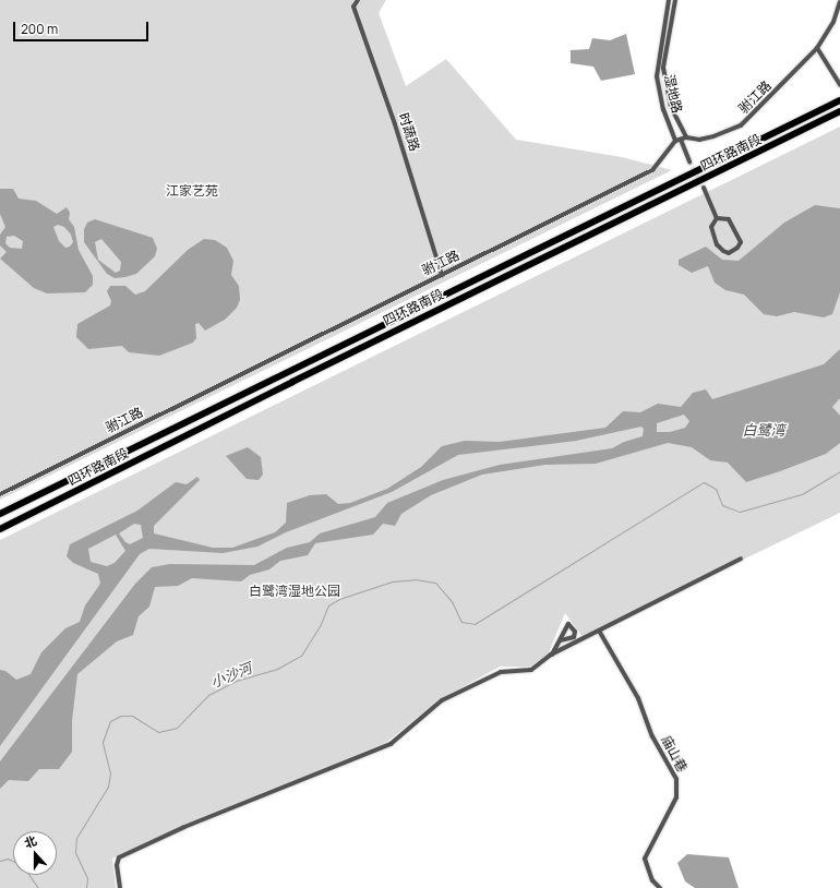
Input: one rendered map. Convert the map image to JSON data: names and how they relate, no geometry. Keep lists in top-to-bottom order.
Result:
{
  "streets": {
    "highway": ["四环路南段"],
    "street": [
      "湿地路",
      "驸江路",
      "时蔬路",
      "庙山巷"
    ]
  },
  "crossings": [
    ["湿地路", "驸江路"],
    ["驸江路", "时蔬路"]
  ],
  "water": ["白鹭湾", "小沙河"],
  "parks": ["江家艺苑", "白鹭湾湿地公园"],
  "scale_bar": "200 m",
  "north": "top"
}
